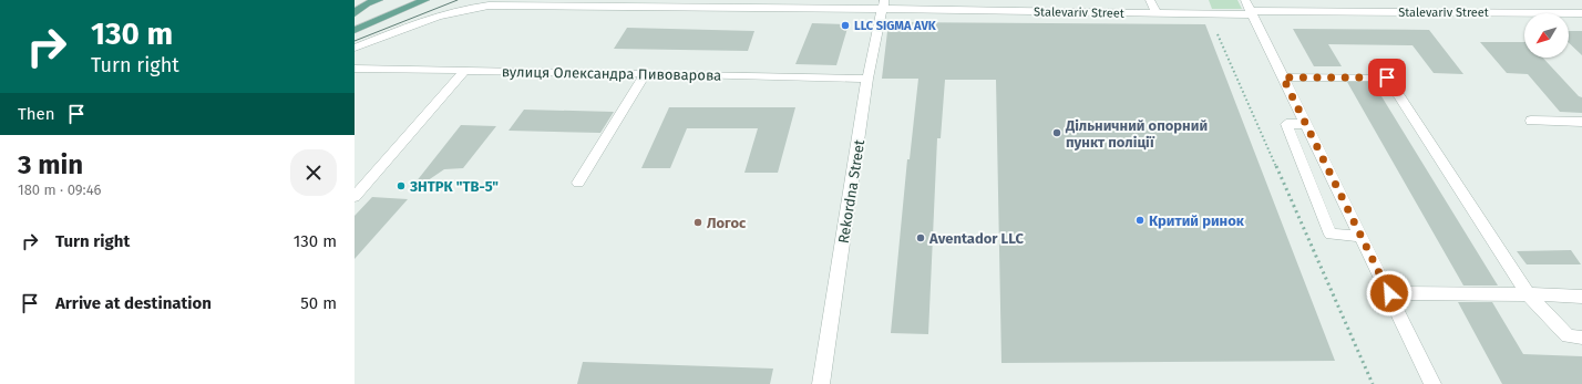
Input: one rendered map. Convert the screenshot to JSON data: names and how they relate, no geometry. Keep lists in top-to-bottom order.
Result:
{
  "streets": {
    "street": ["Stalevariv Street", "вулиця Олександра Пивоварова", "Rekordna Street"]
  },
  "crossings": [
    ["Stalevariv Street", "Rekordna Street"],
    ["вулиця Олександра Пивоварова", "Rekordna Street"]
  ],
  "places": [
    "LLC SIGMA AVK",
    "Дільничний опорний пункт поліції",
    "ЗНТРК \"ТВ-5\"",
    "Критий ринок",
    "Логос",
    "Aventador LLC"
  ],
  "north": "bottom left",
  "page": {
    "turn": ["130 m", "Turn right"],
    "then": "Then",
    "heading": ["3 min", "180 m · 09:46"],
    "list": [
      {
        "name": "Turn right",
        "value": "130 m"
      },
      {
        "name": "Arrive at destination",
        "value": "50 m"
      }
    ]
  }
}
